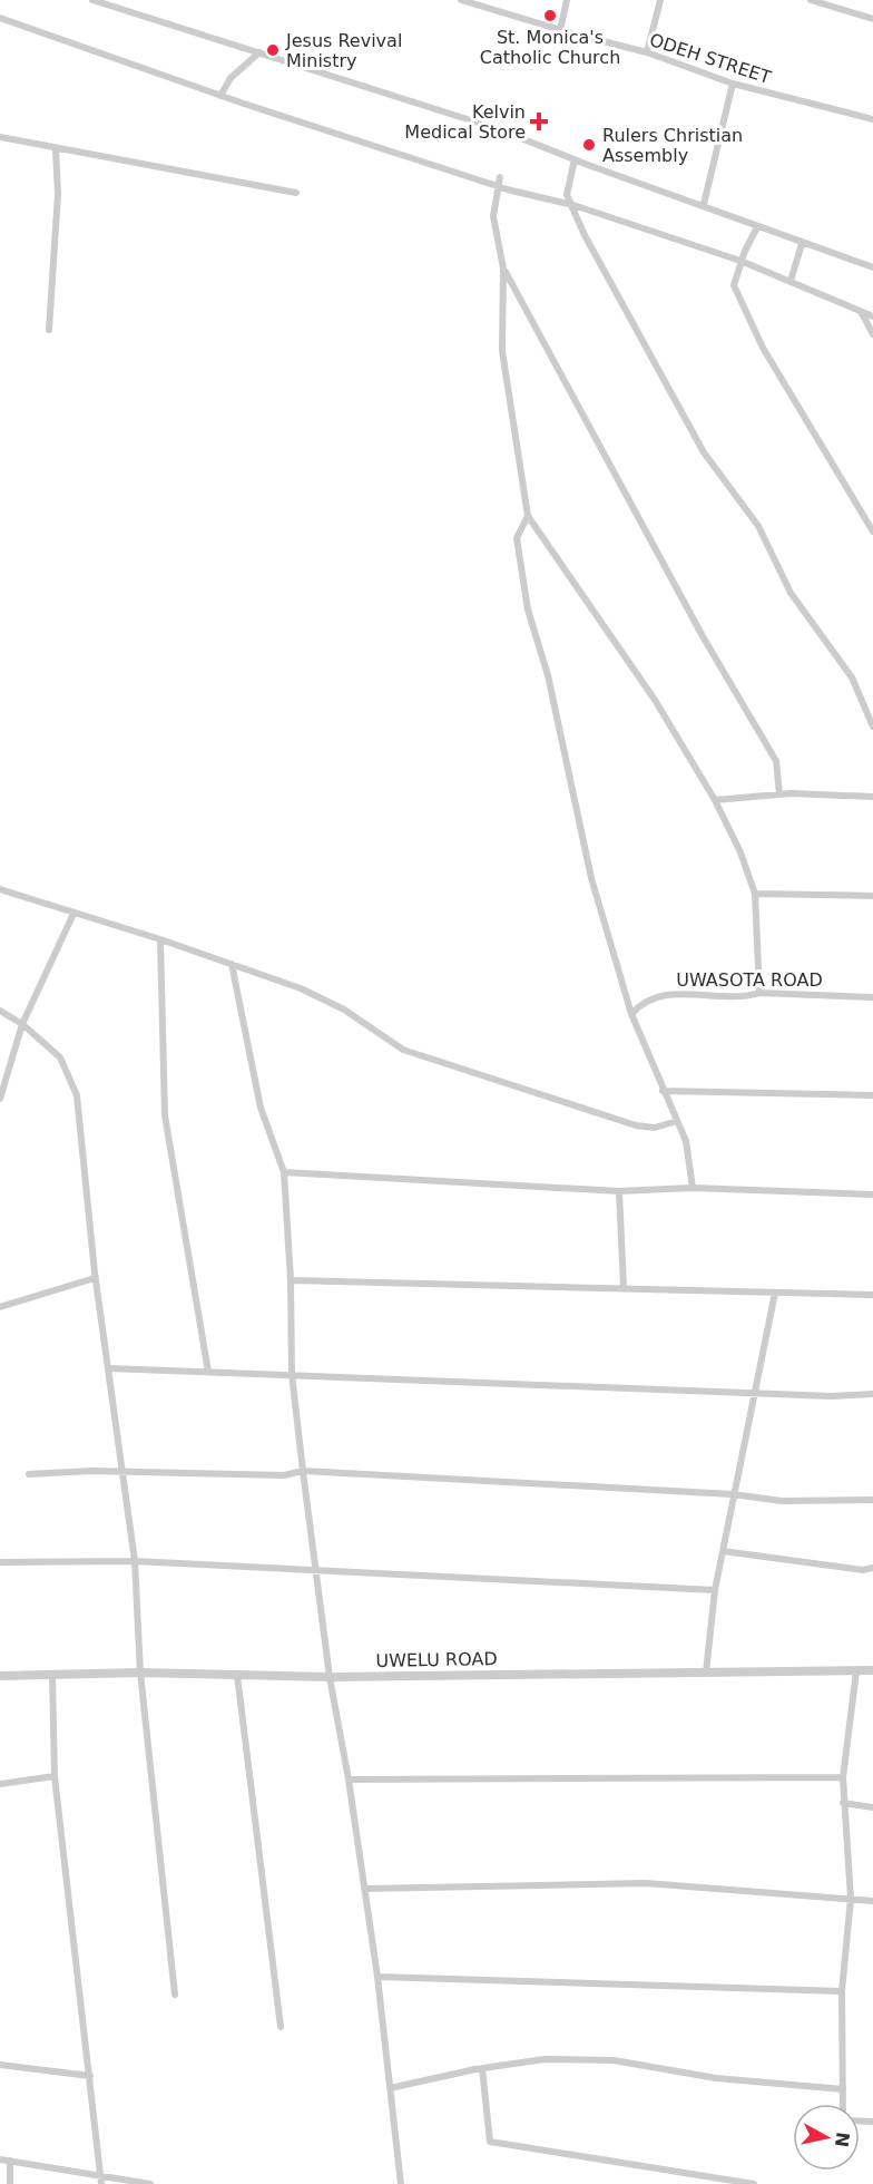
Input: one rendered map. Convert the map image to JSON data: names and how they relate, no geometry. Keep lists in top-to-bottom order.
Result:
{
  "streets": {
    "street": ["ODEH STREET", "UWASOTA ROAD", "UWELU ROAD"]
  },
  "places": {
    "other": ["St. Monica's Catholic Church", "Jesus Revival Ministry", "Rulers Christian Assembly"],
    "health": ["Kelvin Medical Store"]
  },
  "north": "right"
}
